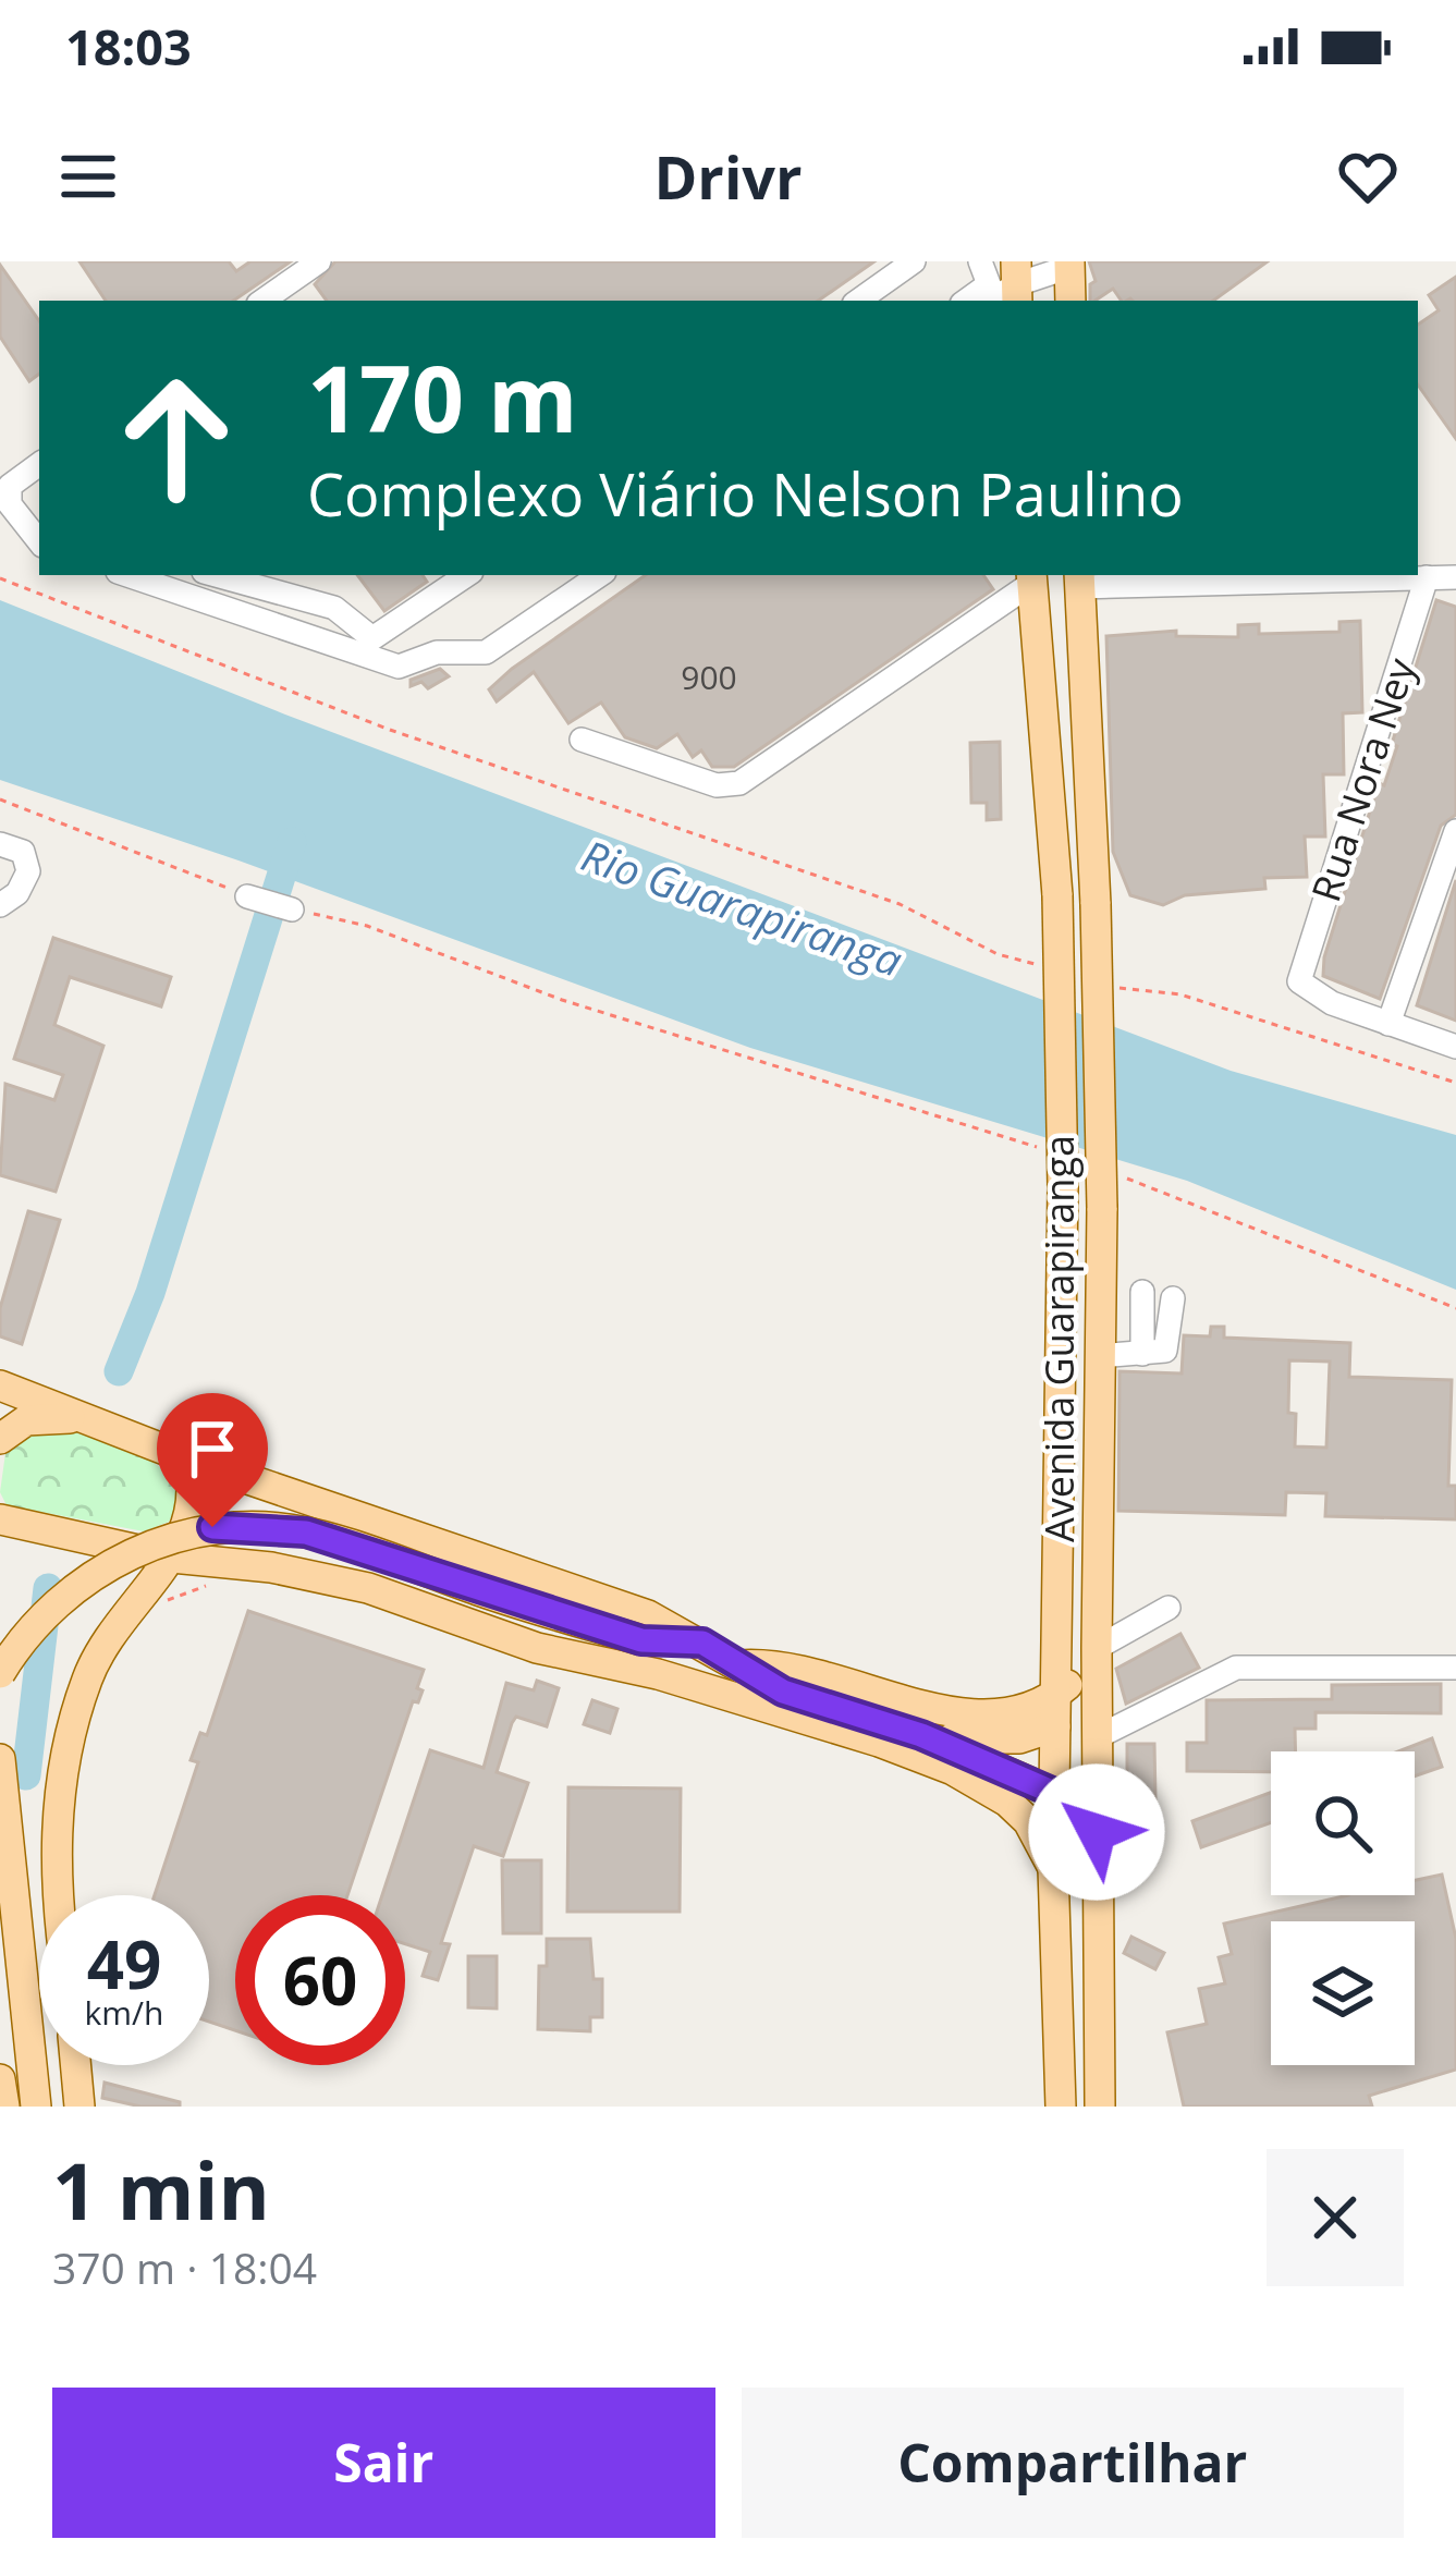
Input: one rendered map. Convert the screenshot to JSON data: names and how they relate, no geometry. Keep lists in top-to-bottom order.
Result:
{
  "streets": {
    "main road": ["Avenida Guarapiranga"],
    "street": ["Rua Nora Ney"]
  },
  "water": ["Rio Guarapiranga"],
  "house_numbers": ["900"],
  "page": {
    "status": "18:03",
    "header": "Drivr",
    "turn": ["170 m", "Complexo Viário Nelson Paulino"],
    "speed": "49 km/h",
    "limit": "60",
    "heading": ["1 min", "370 m · 18:04"],
    "buttons": ["Sair", "Compartilhar"]
  }
}
